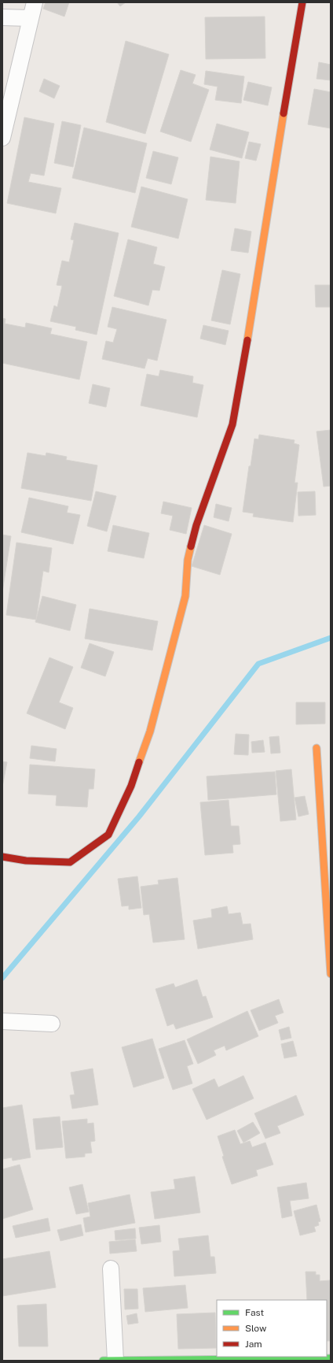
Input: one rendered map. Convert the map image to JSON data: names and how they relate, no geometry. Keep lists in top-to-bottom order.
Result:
{
  "legend": ["Fast", "Slow", "Jam"]
}
